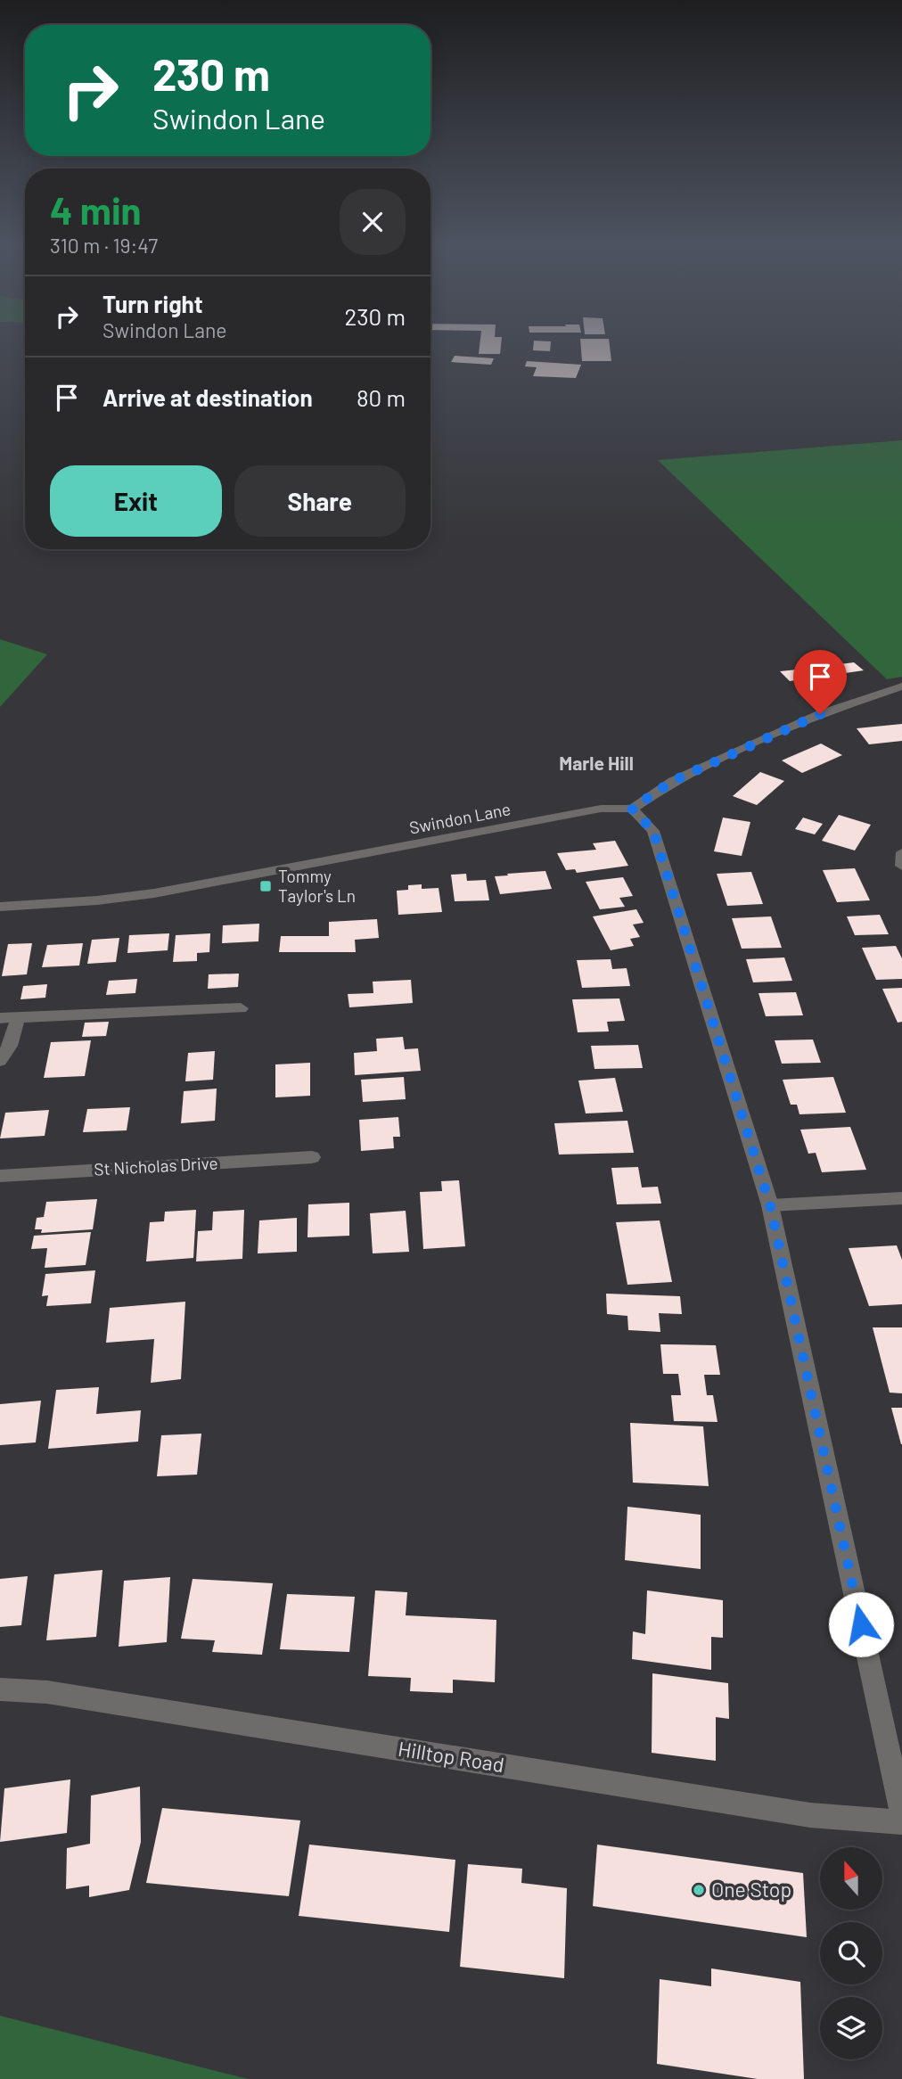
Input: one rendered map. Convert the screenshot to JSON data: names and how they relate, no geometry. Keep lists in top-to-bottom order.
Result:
{
  "streets": {
    "street": ["Swindon Lane", "St Nicholas Drive", "Hilltop Road"]
  },
  "districts": ["Marle Hill"],
  "places": {
    "transit": ["Tommy Taylor's Ln"],
    "other": ["One Stop"]
  },
  "north": "top",
  "page": {
    "turn": ["230 m", "Swindon Lane"],
    "heading": ["4 min", "310 m · 19:47"],
    "list": [
      {
        "name": "Turn right",
        "note": "Swindon Lane",
        "value": "230 m"
      },
      {
        "name": "Arrive at destination",
        "value": "80 m"
      }
    ],
    "buttons": ["Exit", "Share"]
  }
}
